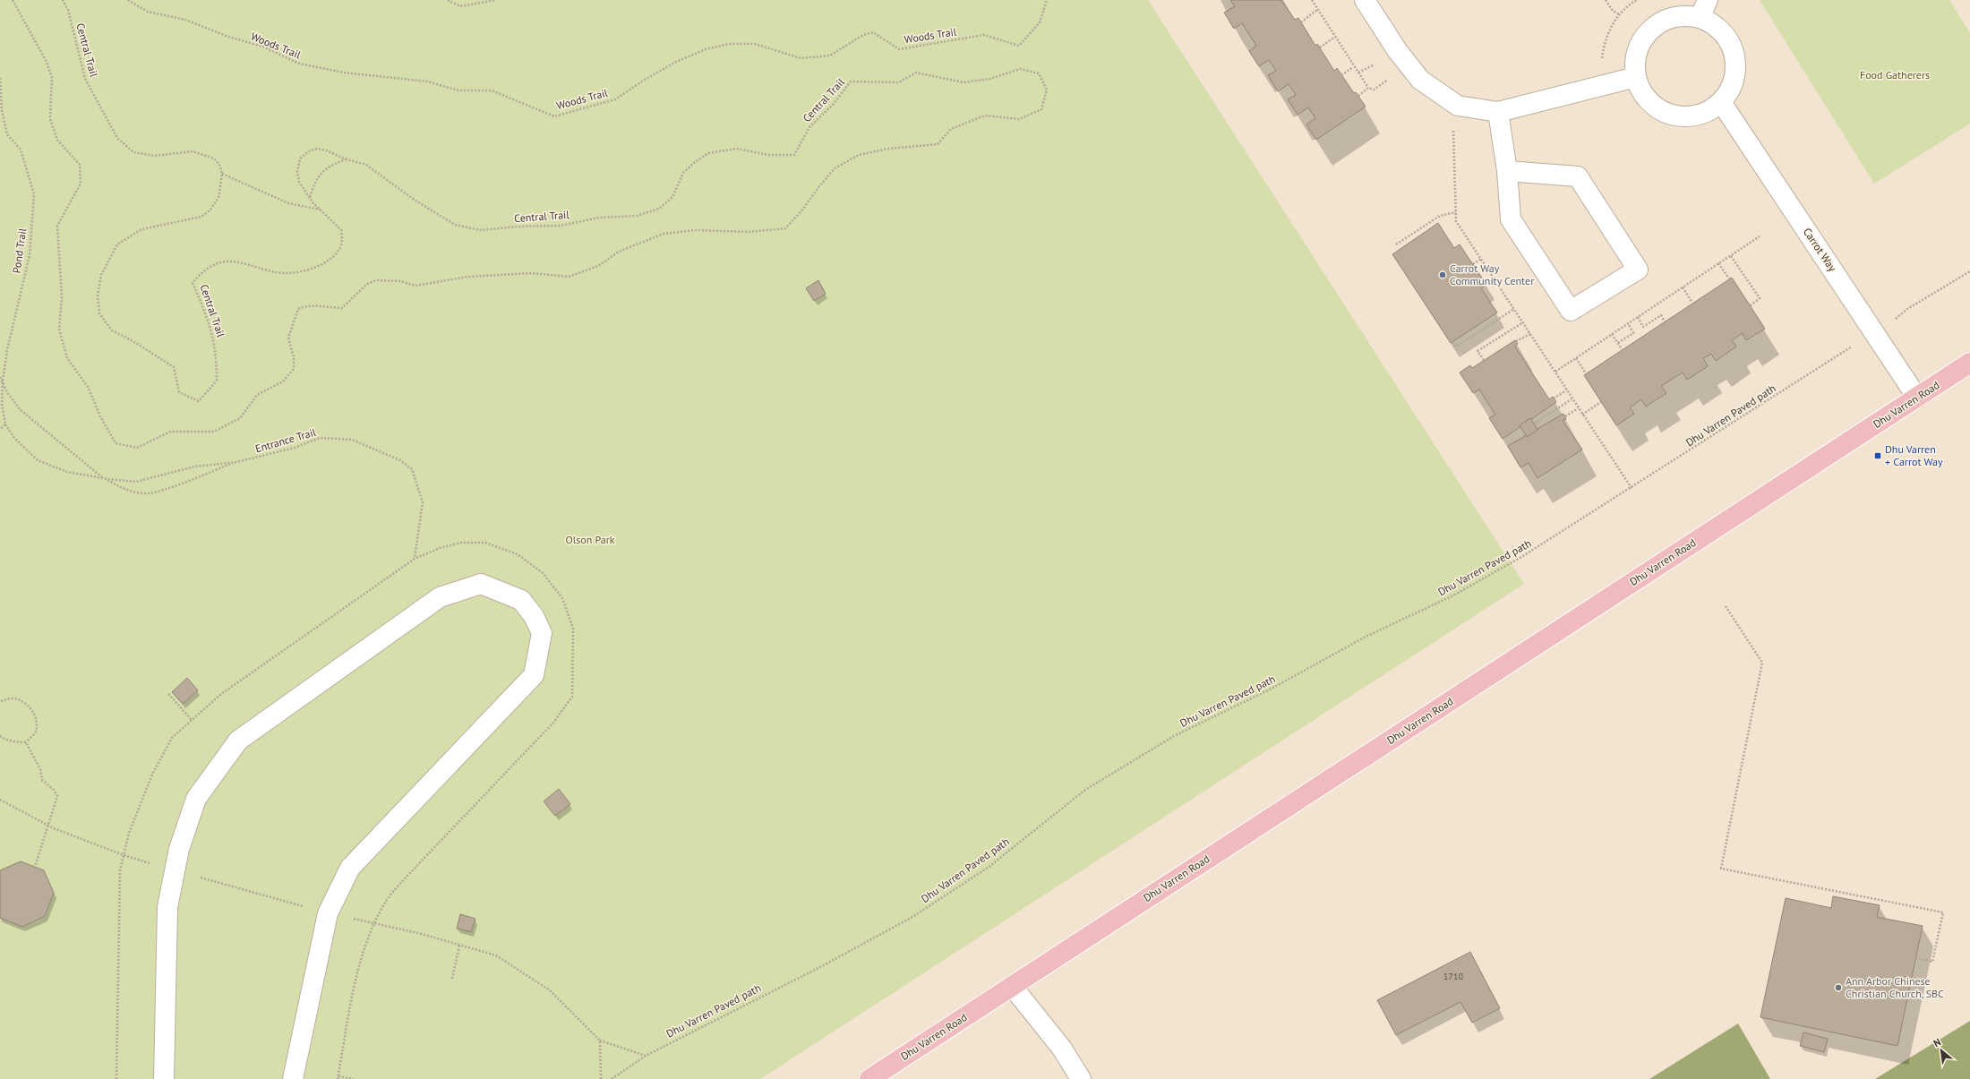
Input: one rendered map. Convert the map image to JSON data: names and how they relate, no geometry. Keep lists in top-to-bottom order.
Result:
{
  "streets": {
    "main road": ["Dhu Varren Road"],
    "street": ["Carrot Way"],
    "path": [
      "Woods Trail",
      "Central Trail",
      "Pond Trail",
      "Dhu Varren Paved path",
      "Entrance Trail"
    ]
  },
  "crossings": [
    ["Carrot Way", "Dhu Varren Road"],
    ["Pond Trail", "Entrance Trail"]
  ],
  "parks": ["Food Gatherers", "Olson Park"],
  "places": {
    "other": ["Carrot Way Community Center", "Ann Arbor Chinese Christian Church, SBC"],
    "transit": ["Dhu Varren + Carrot Way"]
  },
  "house_numbers": ["1710"],
  "north": "top left"
}
